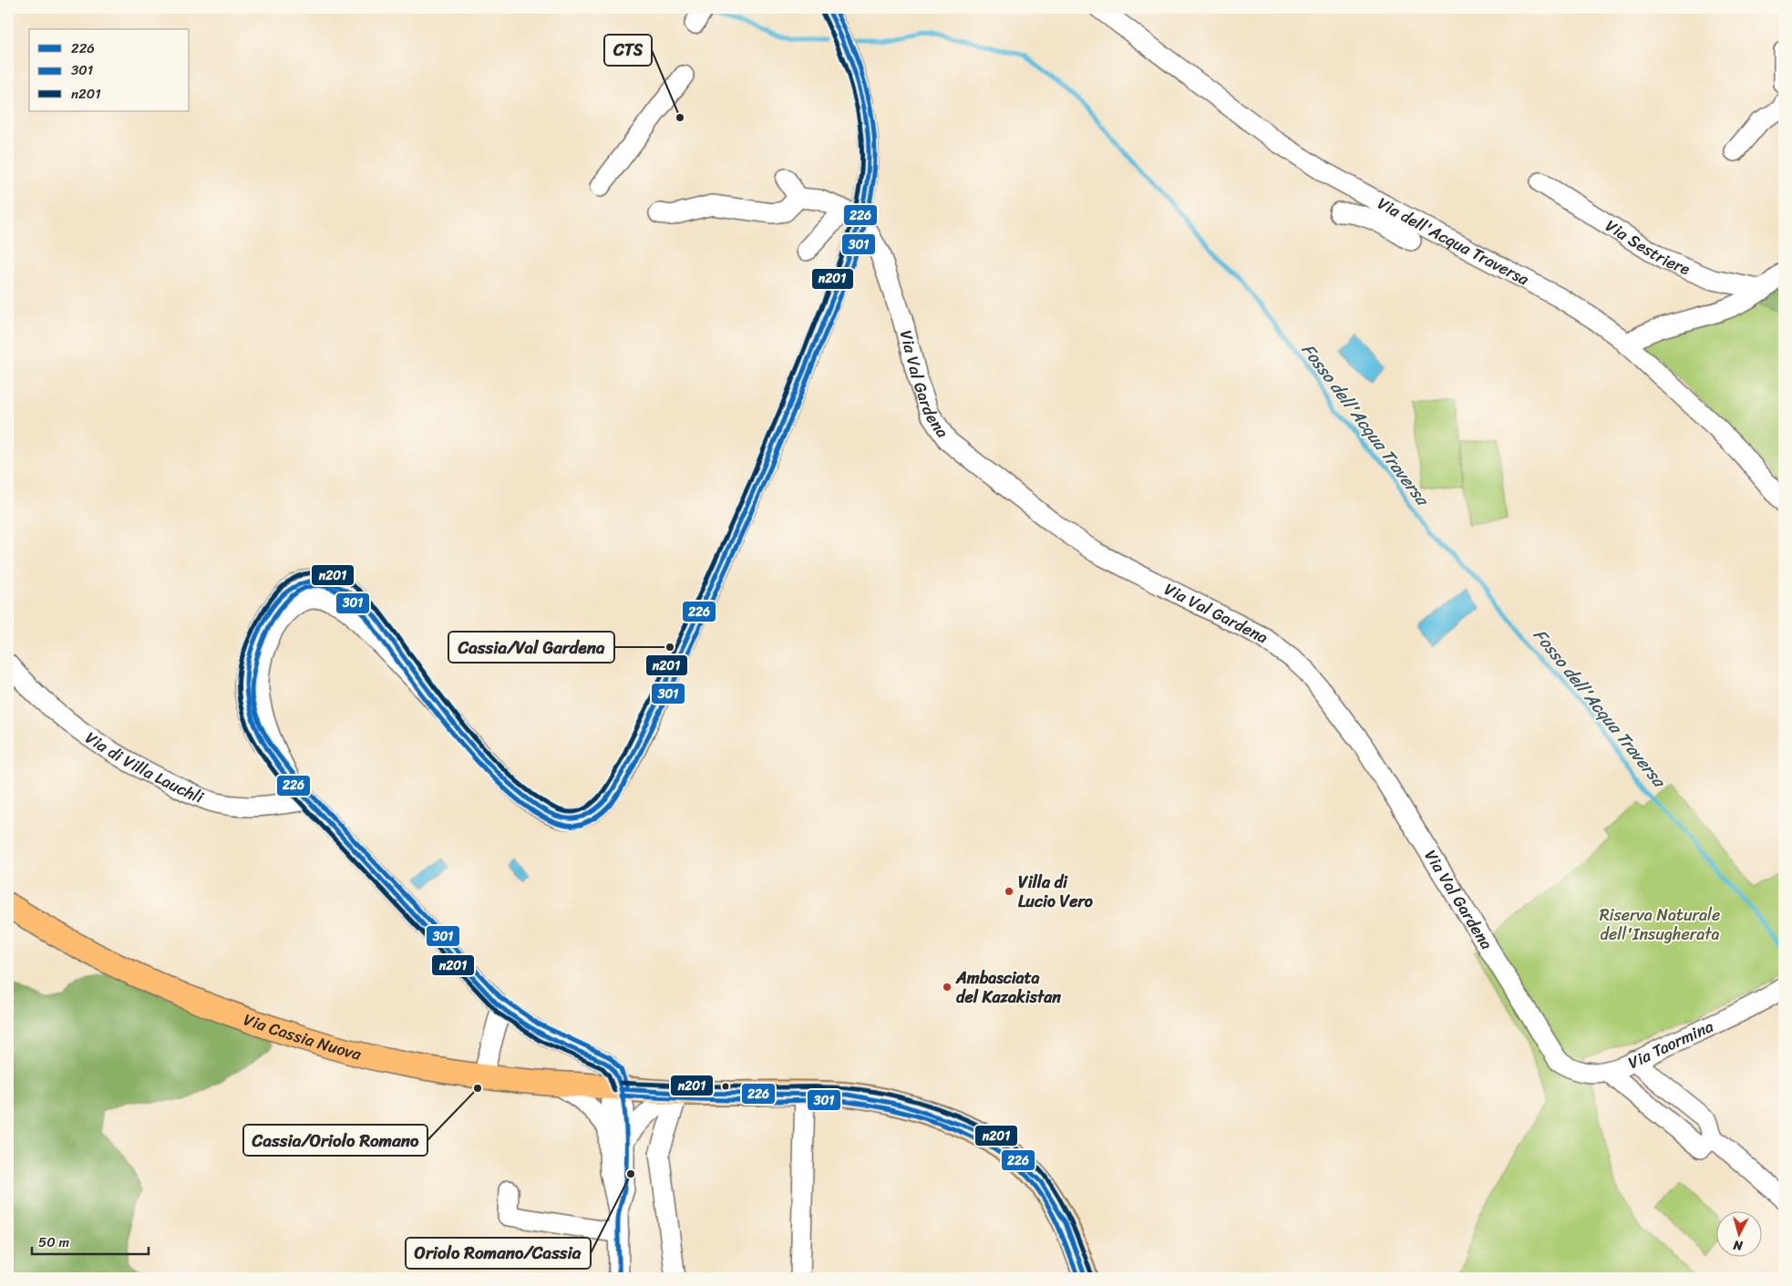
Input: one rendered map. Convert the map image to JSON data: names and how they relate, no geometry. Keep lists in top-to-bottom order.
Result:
{
  "streets": {
    "main road": ["Via Cassia Nuova"],
    "street": [
      "Via dell'Acqua Traversa",
      "Via Sestriere",
      "Via Val Gardena",
      "Via di Villa Lauchli",
      "Via Taormina"
    ]
  },
  "crossings": [
    ["Via Val Gardena", "Via Taormina"]
  ],
  "water": ["Fosso dell'Acqua Traversa"],
  "parks": ["Riserva Naturale dell'Insugherata"],
  "places": [
    "CTS",
    "Cassia/Val Gardena",
    "Villa di Lucio Vero",
    "Ambasciata del Kazakistan",
    "Cassia/Oriolo Romano",
    "Oriolo Romano/Cassia"
  ],
  "lines": ["transit line 226", "transit line 301", "transit line n201"],
  "legend": ["226", "301", "n201"],
  "scale_bar": "50 m",
  "north": "bottom"
}
